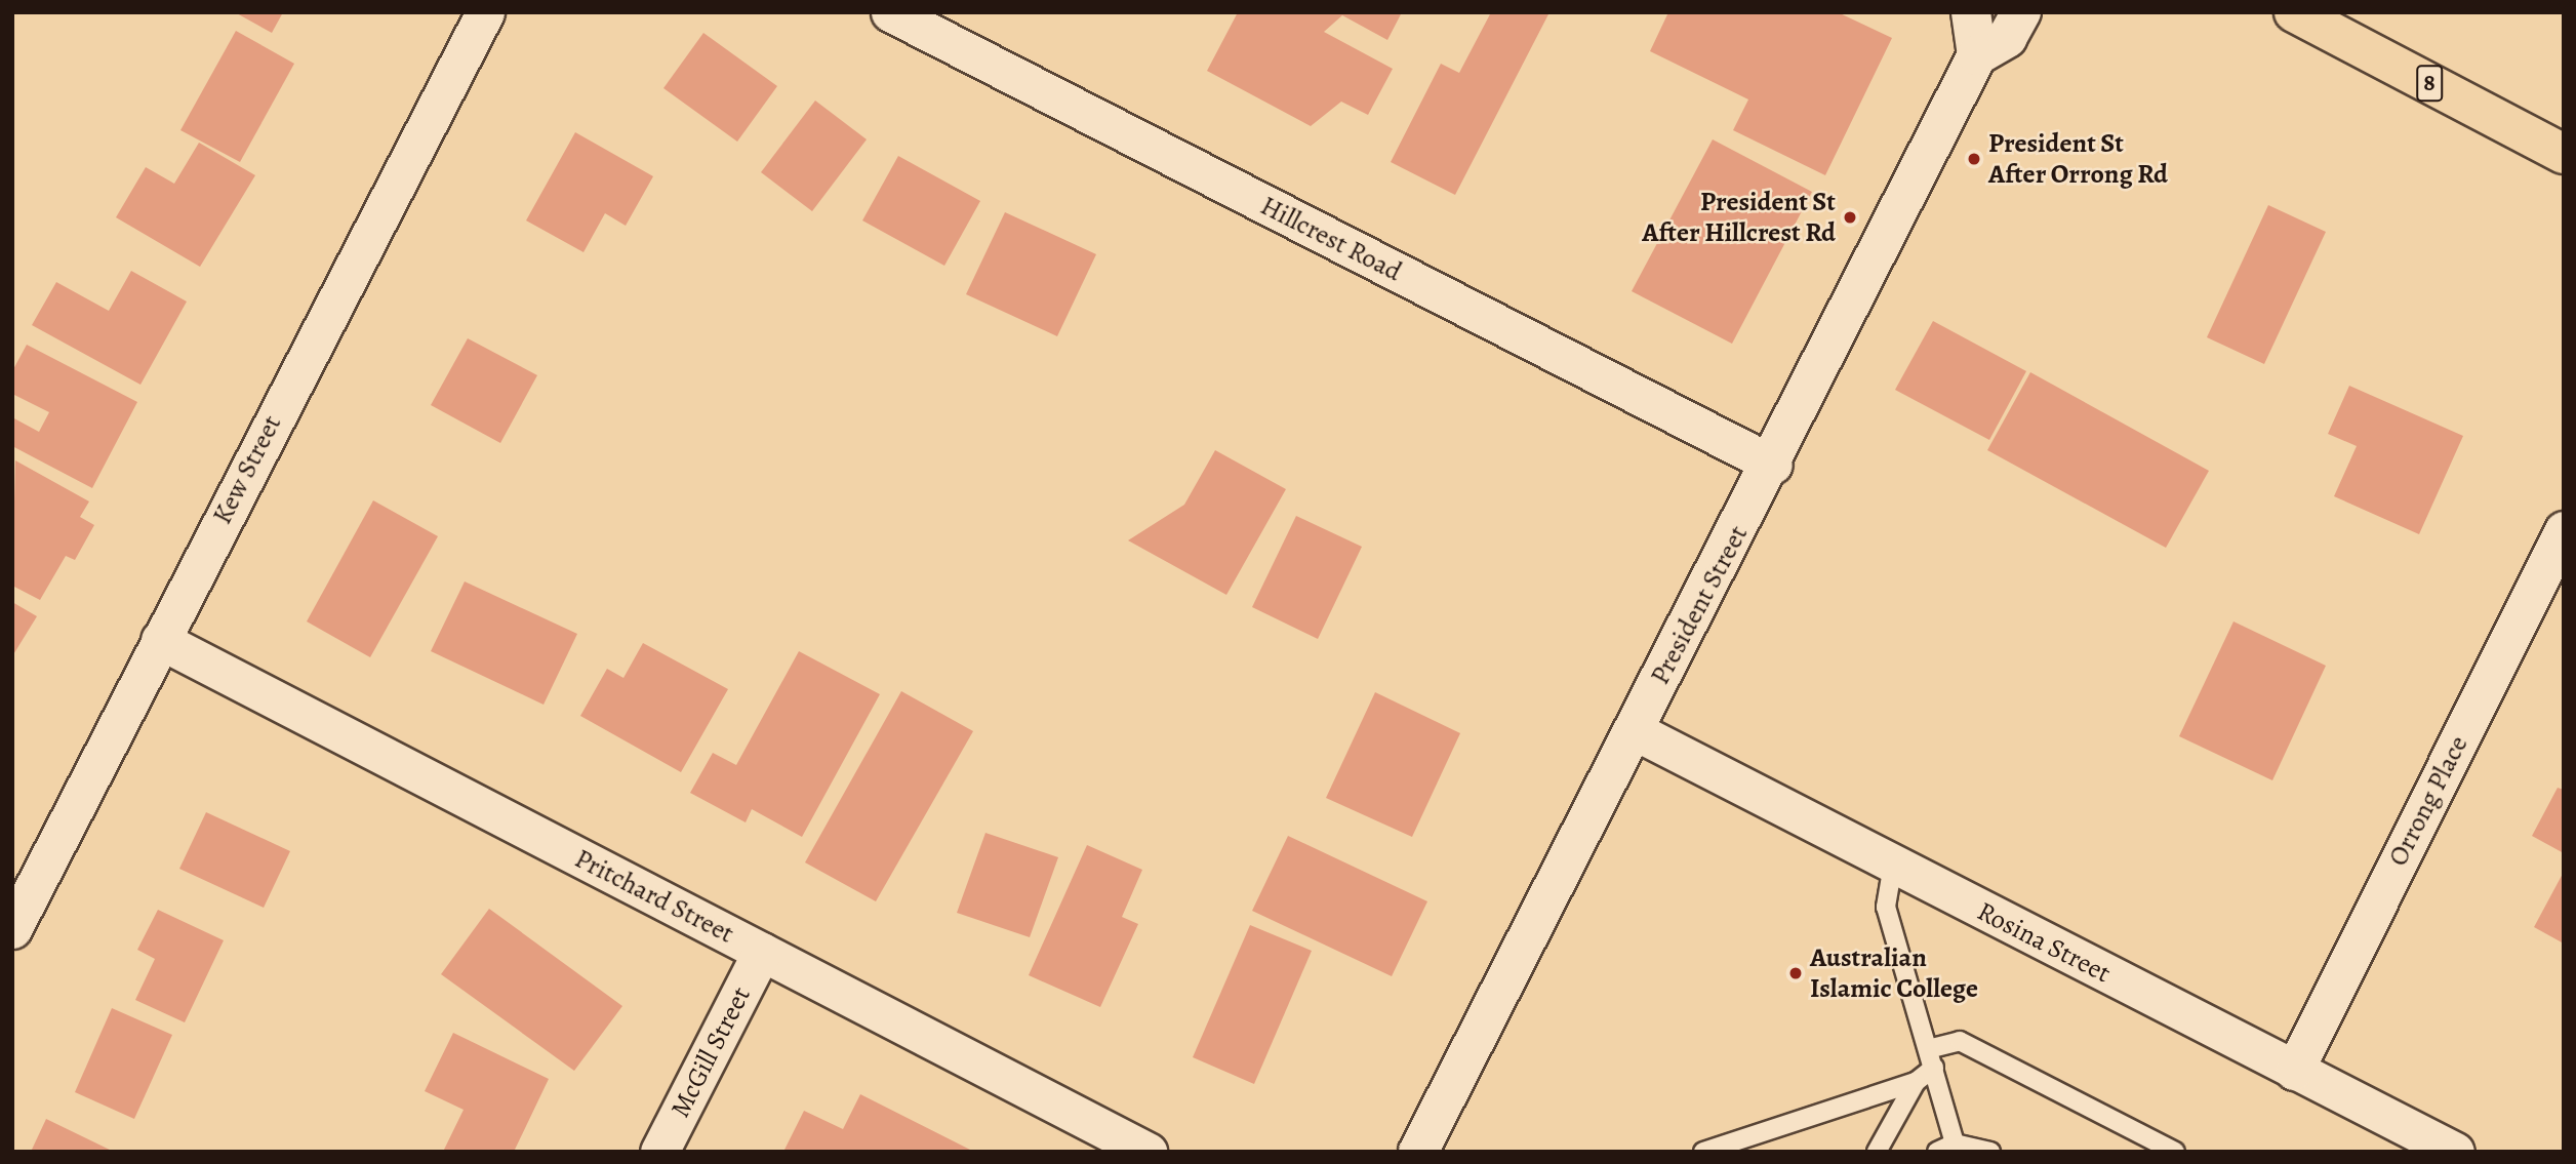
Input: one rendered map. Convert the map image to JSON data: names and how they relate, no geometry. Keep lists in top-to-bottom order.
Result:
{
  "streets": {
    "highway": ["8"],
    "street": [
      "Hillcrest Road",
      "Kew Street",
      "President Street",
      "Orrong Place",
      "Pritchard Street",
      "Rosina Street",
      "McGill Street"
    ]
  },
  "crossings": [
    ["Hillcrest Road", "President Street"],
    ["Kew Street", "Pritchard Street"],
    ["President Street", "Rosina Street"],
    ["Orrong Place", "Rosina Street"],
    ["Pritchard Street", "McGill Street"]
  ],
  "places": ["President St After Orrong Rd", "President St After Hillcrest Rd", "Australian Islamic College"]
}
